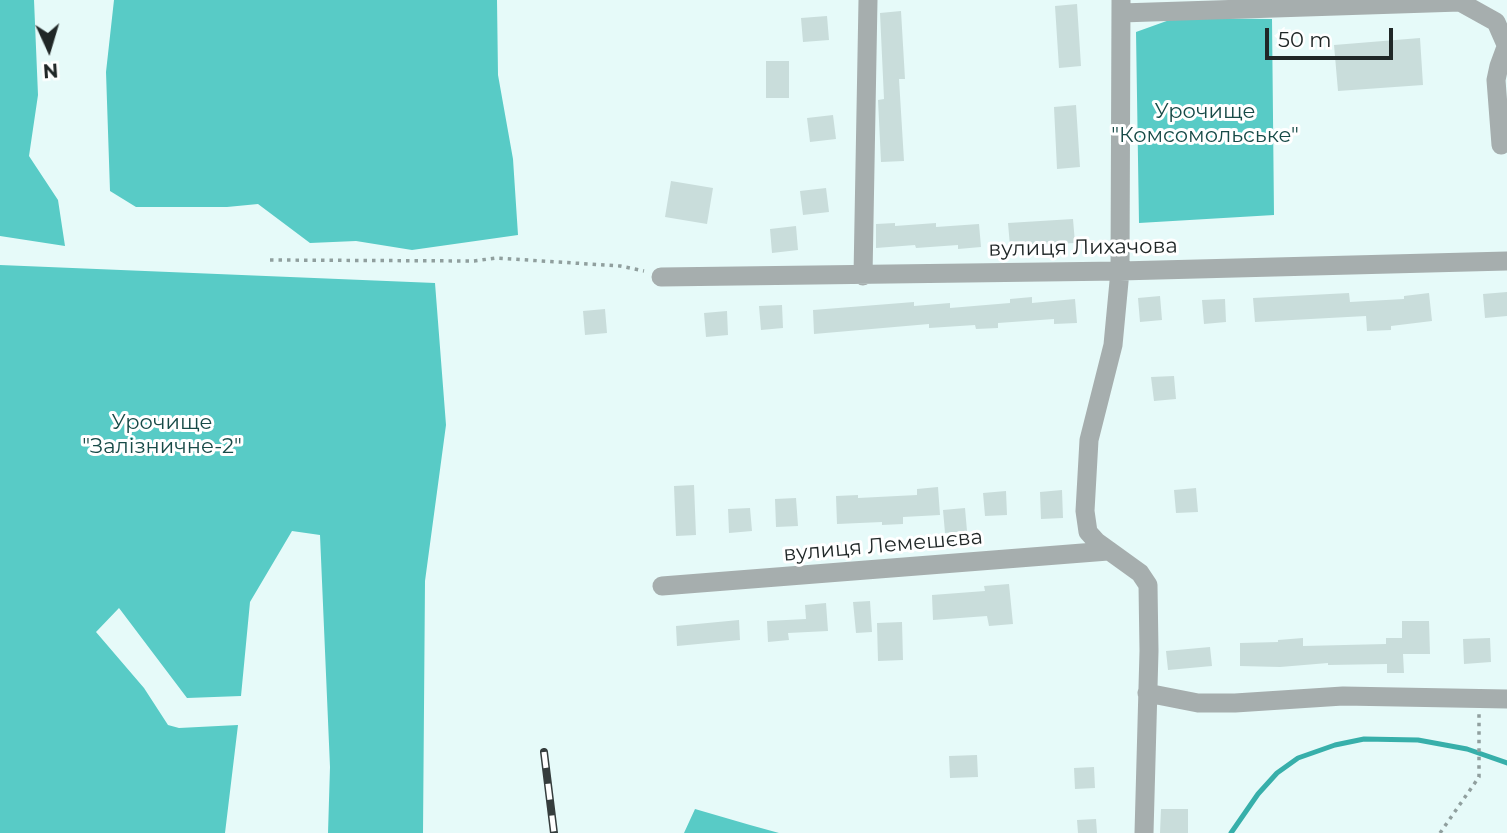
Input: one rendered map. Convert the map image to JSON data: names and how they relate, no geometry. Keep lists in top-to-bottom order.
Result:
{
  "streets": {
    "street": ["вулиця Лихачова", "вулиця Лемешєва"]
  },
  "parks": ["Урочище \"Комсомольське\"", "Урочище \"Залізничне-2\""],
  "scale_bar": "50 m",
  "north": "bottom"
}
